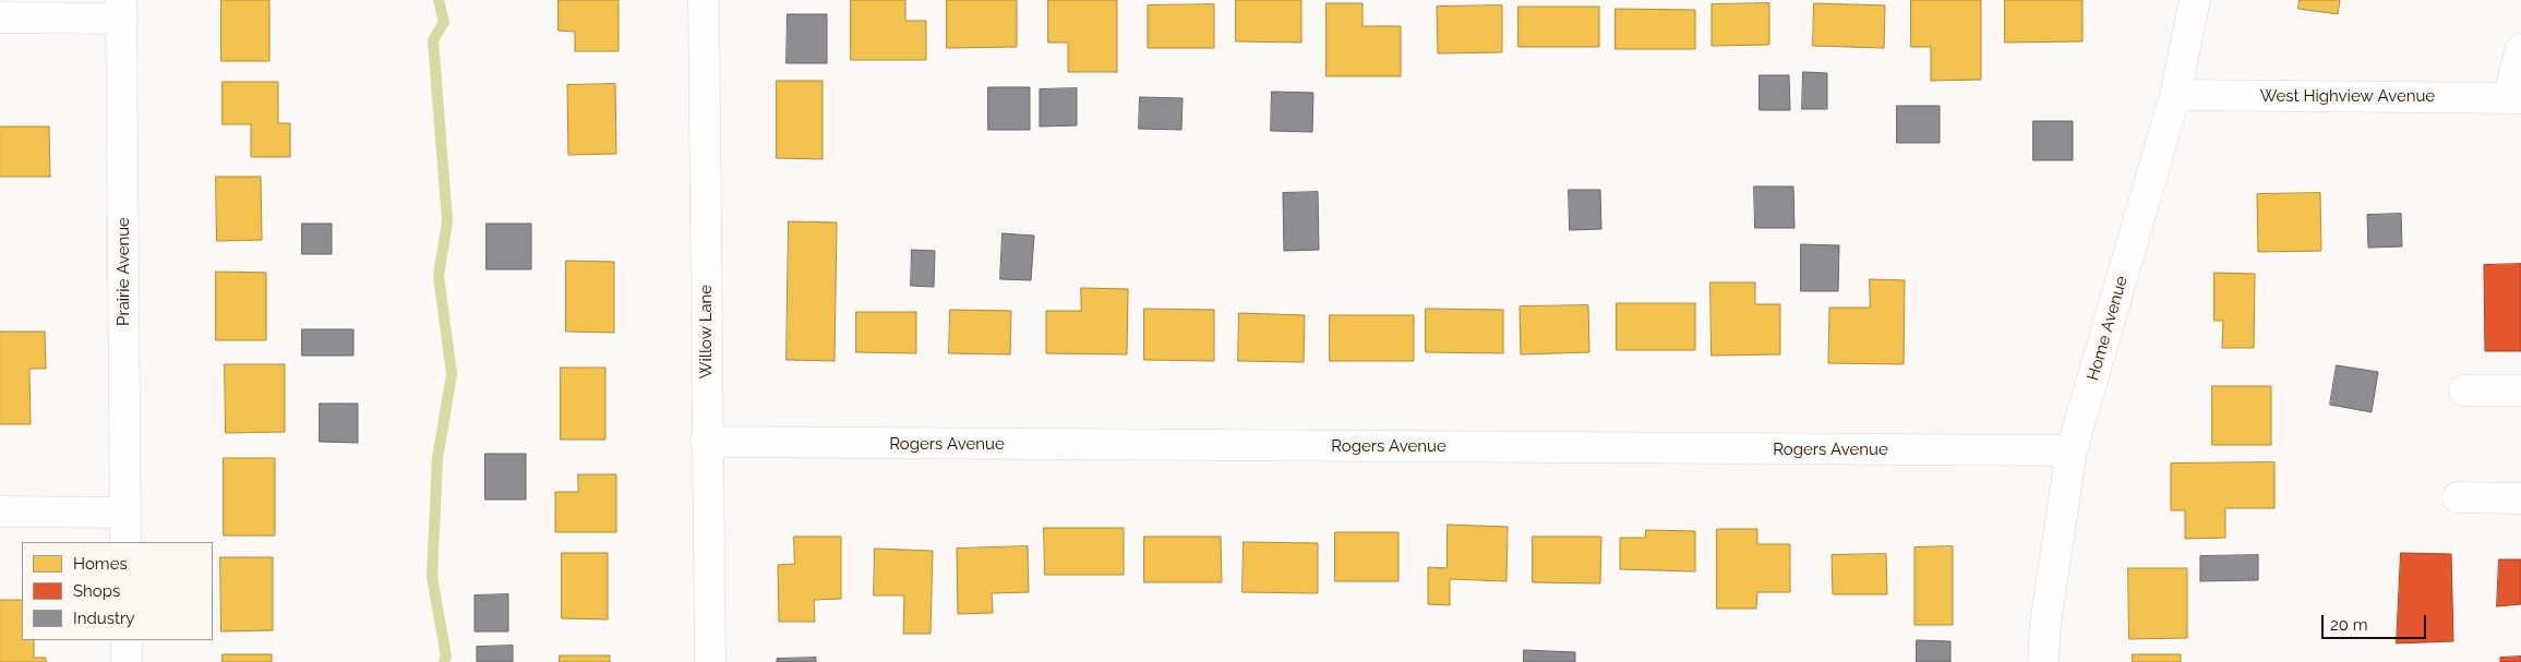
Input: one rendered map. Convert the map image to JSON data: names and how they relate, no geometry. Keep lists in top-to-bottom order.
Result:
{
  "streets": {
    "street": [
      "West Highview Avenue",
      "Prairie Avenue",
      "Home Avenue",
      "Willow Lane",
      "Rogers Avenue"
    ]
  },
  "crossings": [
    ["West Highview Avenue", "Home Avenue"],
    ["Home Avenue", "Rogers Avenue"],
    ["Willow Lane", "Rogers Avenue"]
  ],
  "legend": ["Homes", "Shops", "Industry"],
  "scale_bar": "20 m"
}
